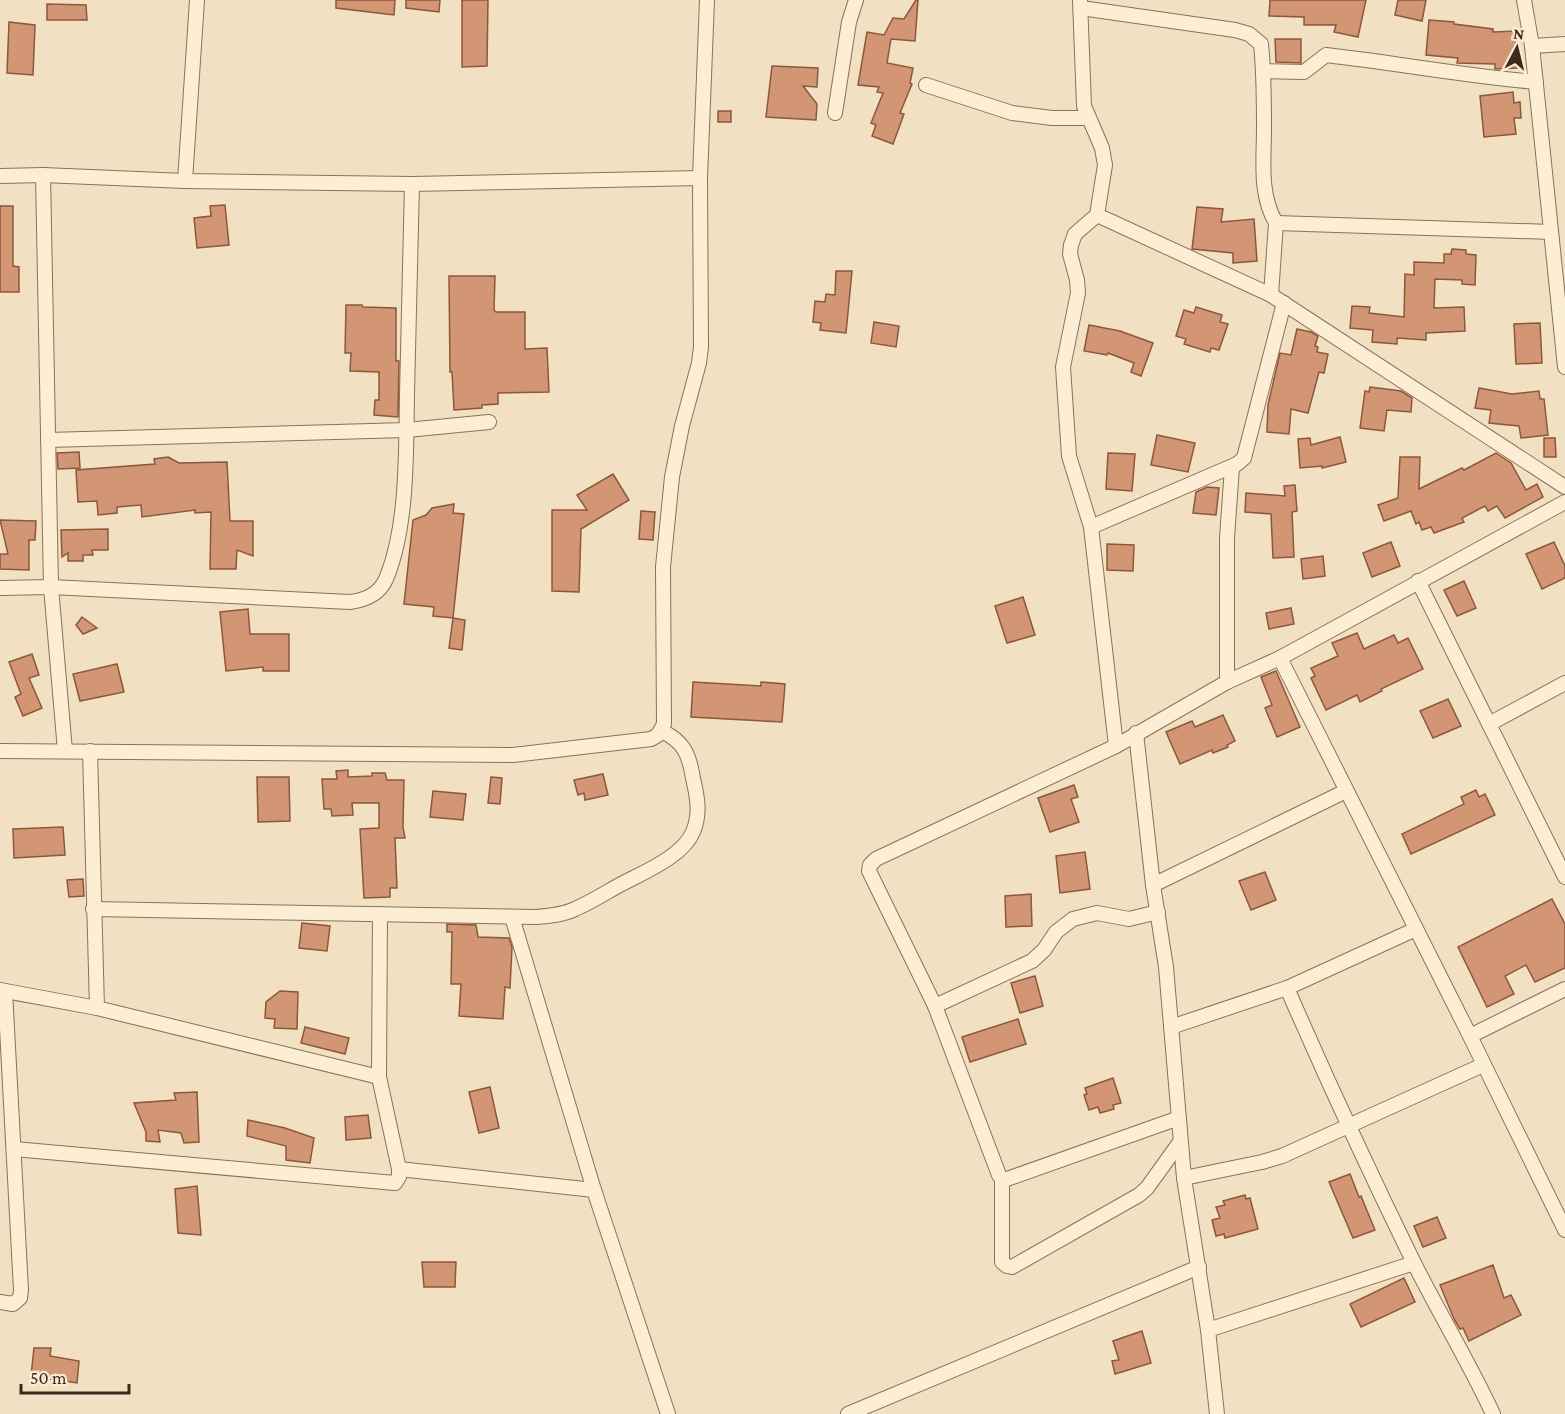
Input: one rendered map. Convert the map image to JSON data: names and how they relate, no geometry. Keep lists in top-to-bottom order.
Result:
{
  "scale_bar": "50 m",
  "north": "top"
}
